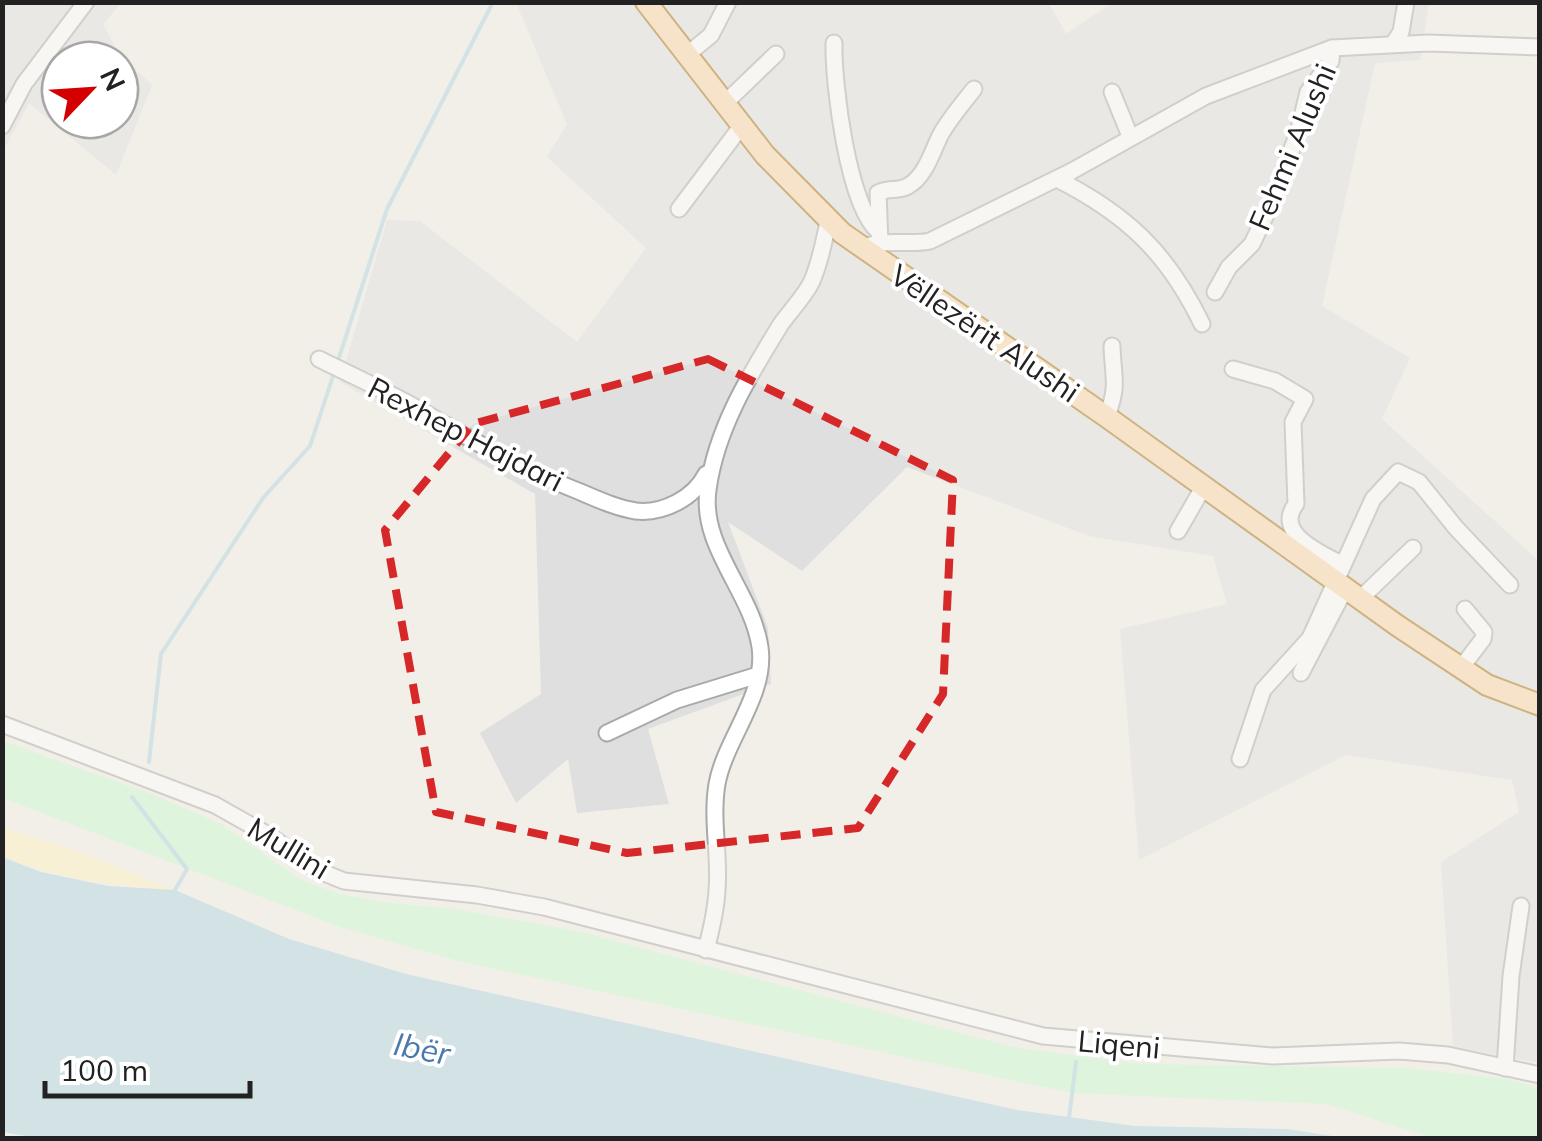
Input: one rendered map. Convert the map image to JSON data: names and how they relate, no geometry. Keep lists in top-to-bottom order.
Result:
{
  "streets": {
    "main road": ["Vëllezërit Alushi"],
    "street": [
      "Fehmi Alushi",
      "Rexhep Hajdari",
      "Mullini",
      "Liqeni"
    ]
  },
  "crossings": [
    ["Fehmi Alushi", "Vëllezërit Alushi"],
    ["Vëllezërit Alushi", "Rexhep Hajdari"],
    ["Rexhep Hajdari", "Mullini"],
    ["Rexhep Hajdari", "Liqeni"],
    ["Mullini", "Liqeni"]
  ],
  "water": ["Ibër"],
  "scale_bar": "100 m",
  "north": "top right"
}
